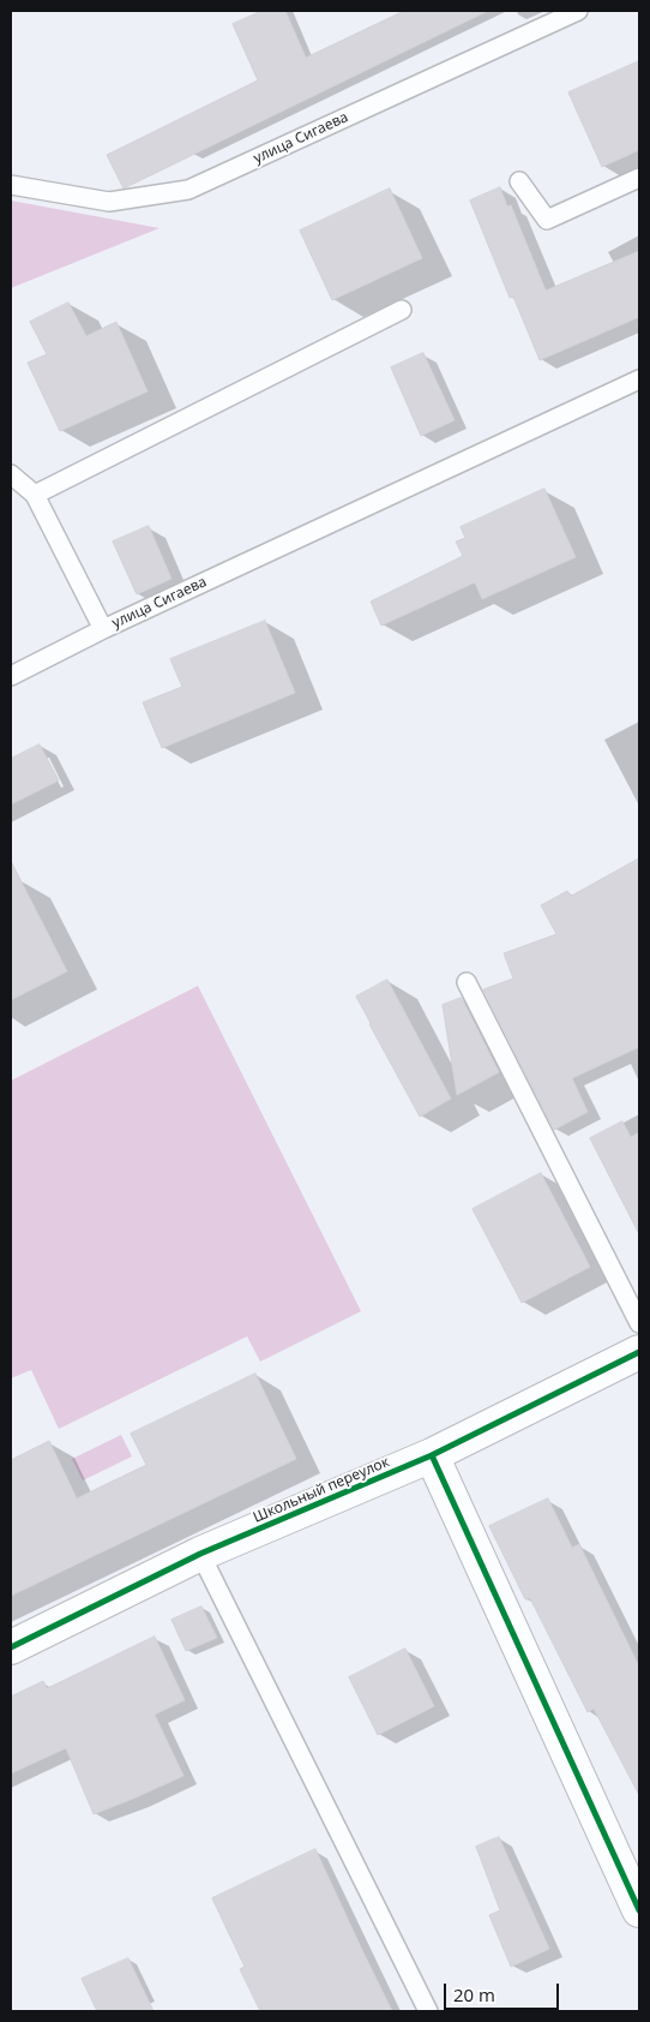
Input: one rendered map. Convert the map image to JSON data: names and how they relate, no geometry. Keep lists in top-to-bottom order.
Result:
{
  "streets": {
    "street": ["Школьный переулок"],
    "lane": ["улица Сигаева"]
  },
  "scale_bar": "20 m"
}
